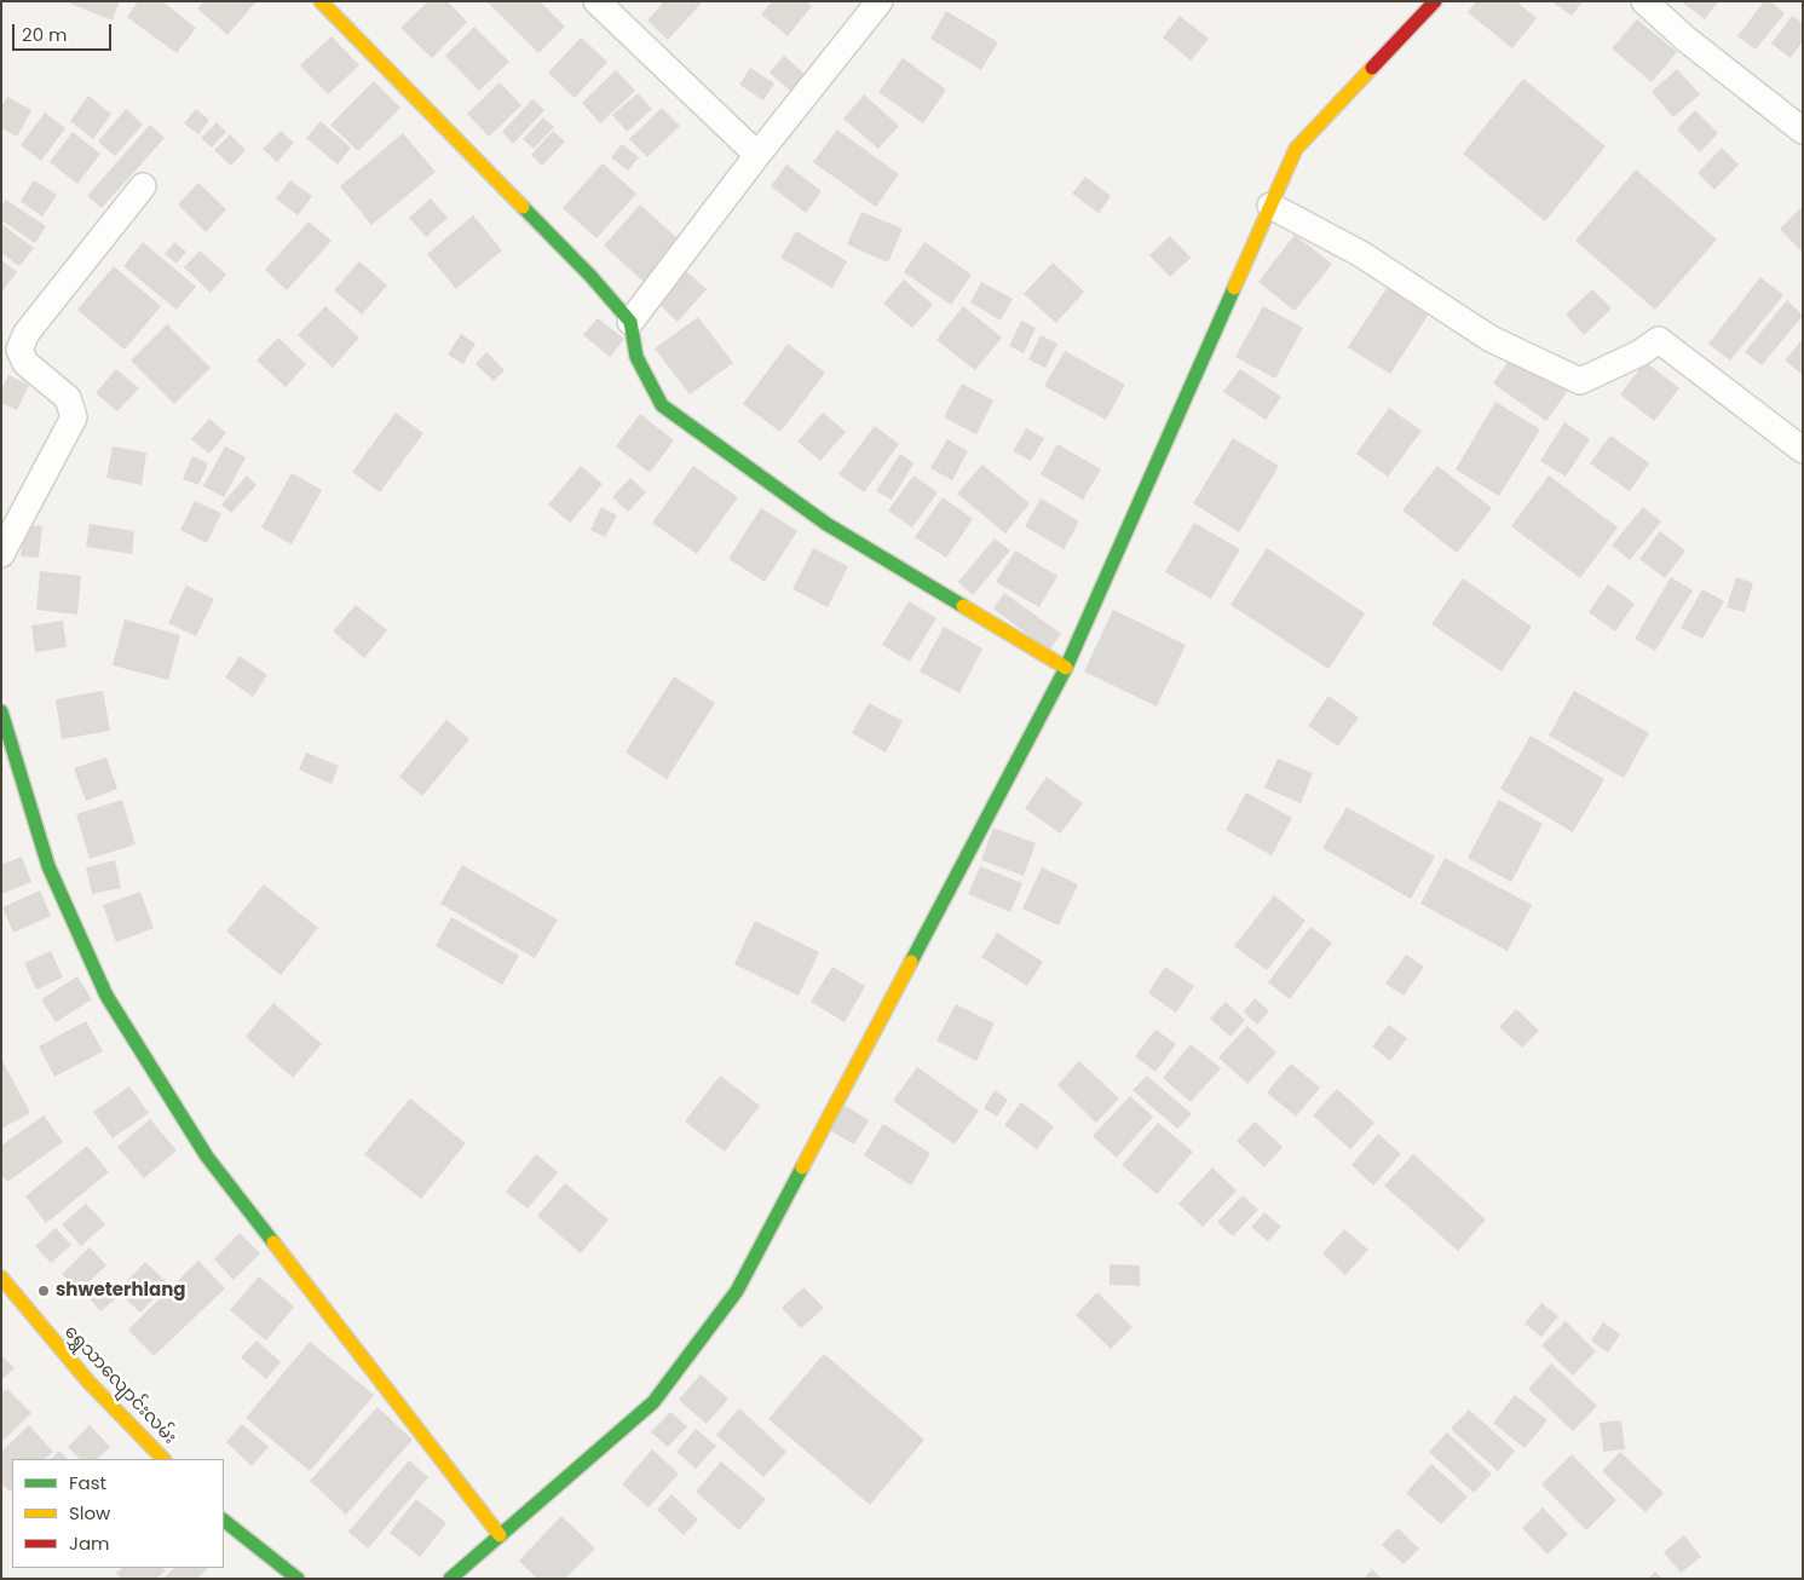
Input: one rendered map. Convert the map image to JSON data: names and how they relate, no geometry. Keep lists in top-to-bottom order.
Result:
{
  "streets": {
    "street": ["ရွှေသာလျောင်းလမ်း"]
  },
  "places": ["shweterhlang"],
  "legend": ["Fast", "Slow", "Jam"],
  "scale_bar": "20 m"
}
